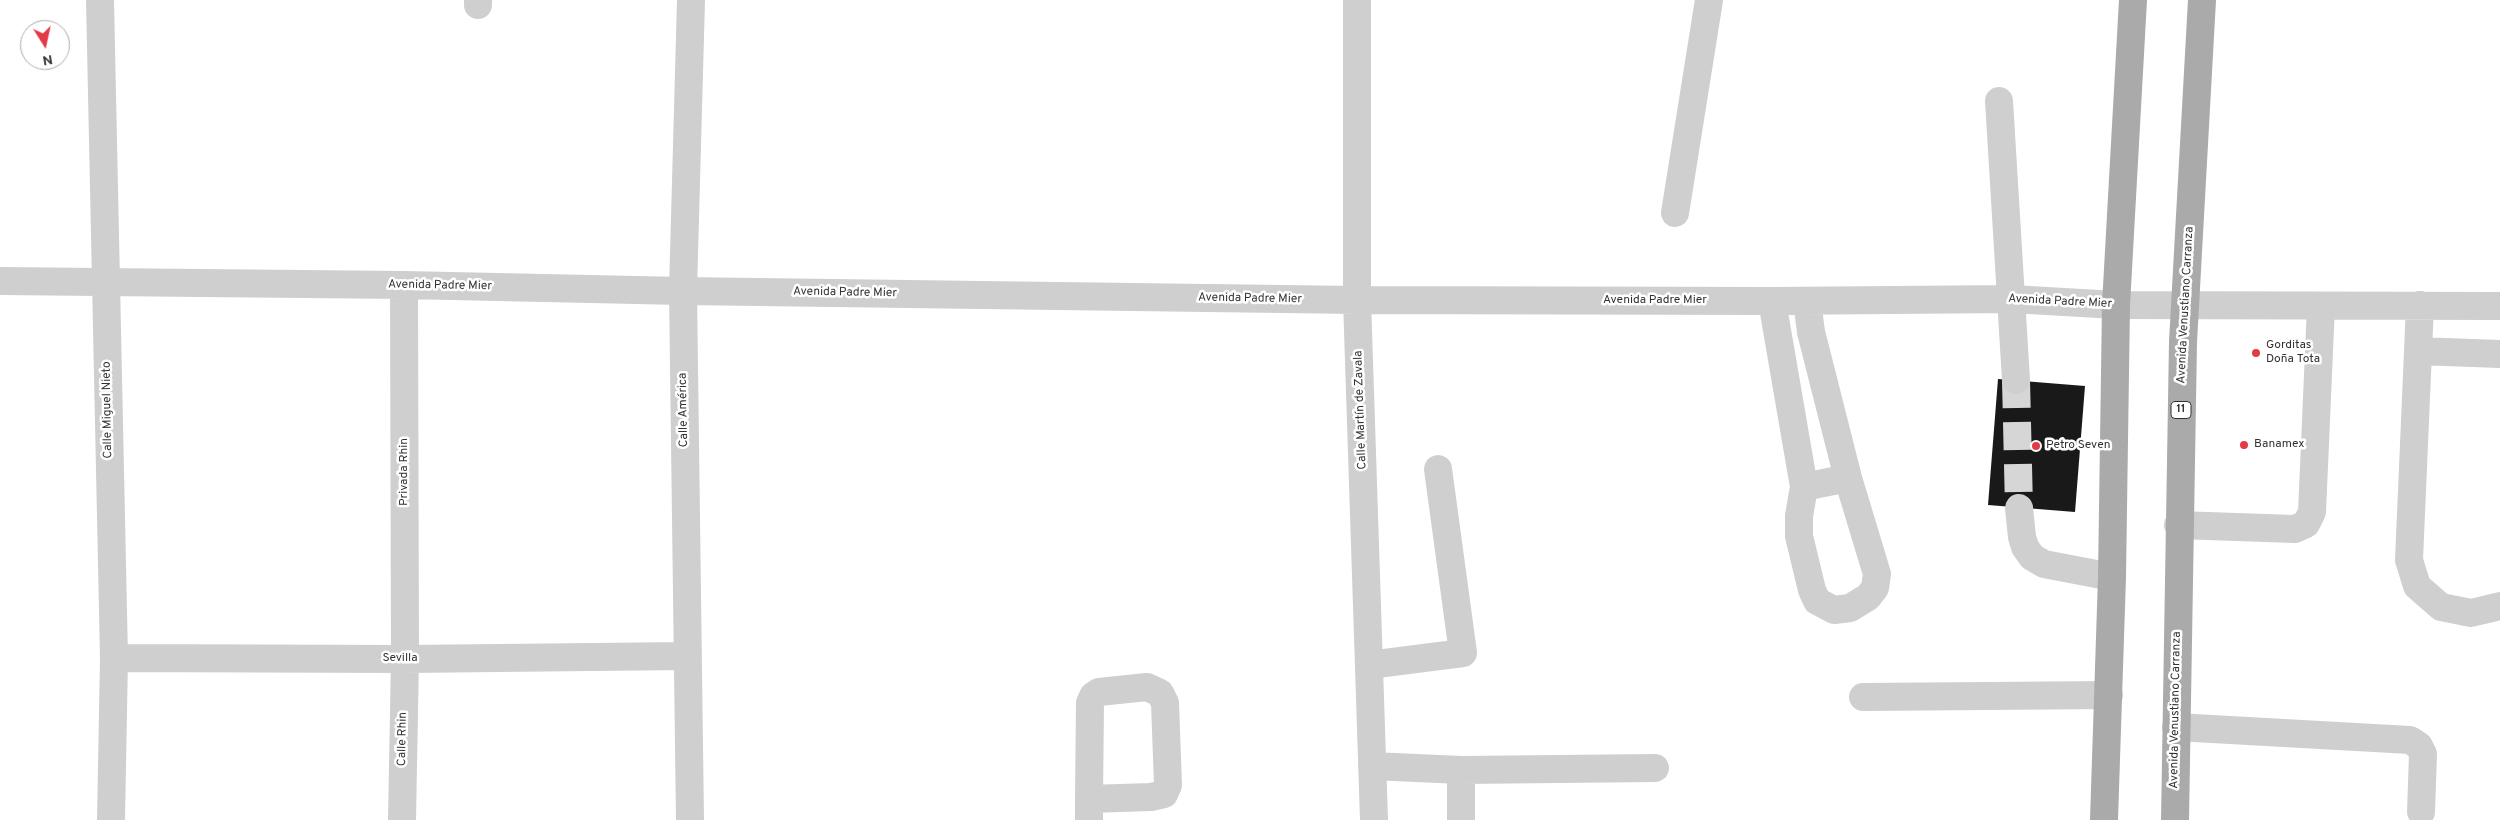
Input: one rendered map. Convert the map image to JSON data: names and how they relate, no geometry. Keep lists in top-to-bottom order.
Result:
{
  "streets": {
    "main road": ["Avenida Venustiano Carranza", "11"],
    "street": [
      "Avenida Padre Mier",
      "Calle Miguel Nieto",
      "Calle América",
      "Calle Martín de Zavala",
      "Privada Rhin",
      "Sevilla",
      "Calle Rhin"
    ]
  },
  "crossings": [
    ["Avenida Padre Mier", "Avenida Venustiano Carranza"],
    ["Avenida Padre Mier", "Calle Miguel Nieto"],
    ["Avenida Padre Mier", "Calle América"],
    ["Avenida Padre Mier", "Calle Martín de Zavala"],
    ["Avenida Padre Mier", "Privada Rhin"],
    ["Calle Miguel Nieto", "Sevilla"],
    ["Calle América", "Sevilla"],
    ["Privada Rhin", "Sevilla"],
    ["Privada Rhin", "Calle Rhin"],
    ["Sevilla", "Calle Rhin"]
  ],
  "places": ["Gorditas Doña Tota", "Banamex", "Petro Seven"],
  "north": "bottom"
}
